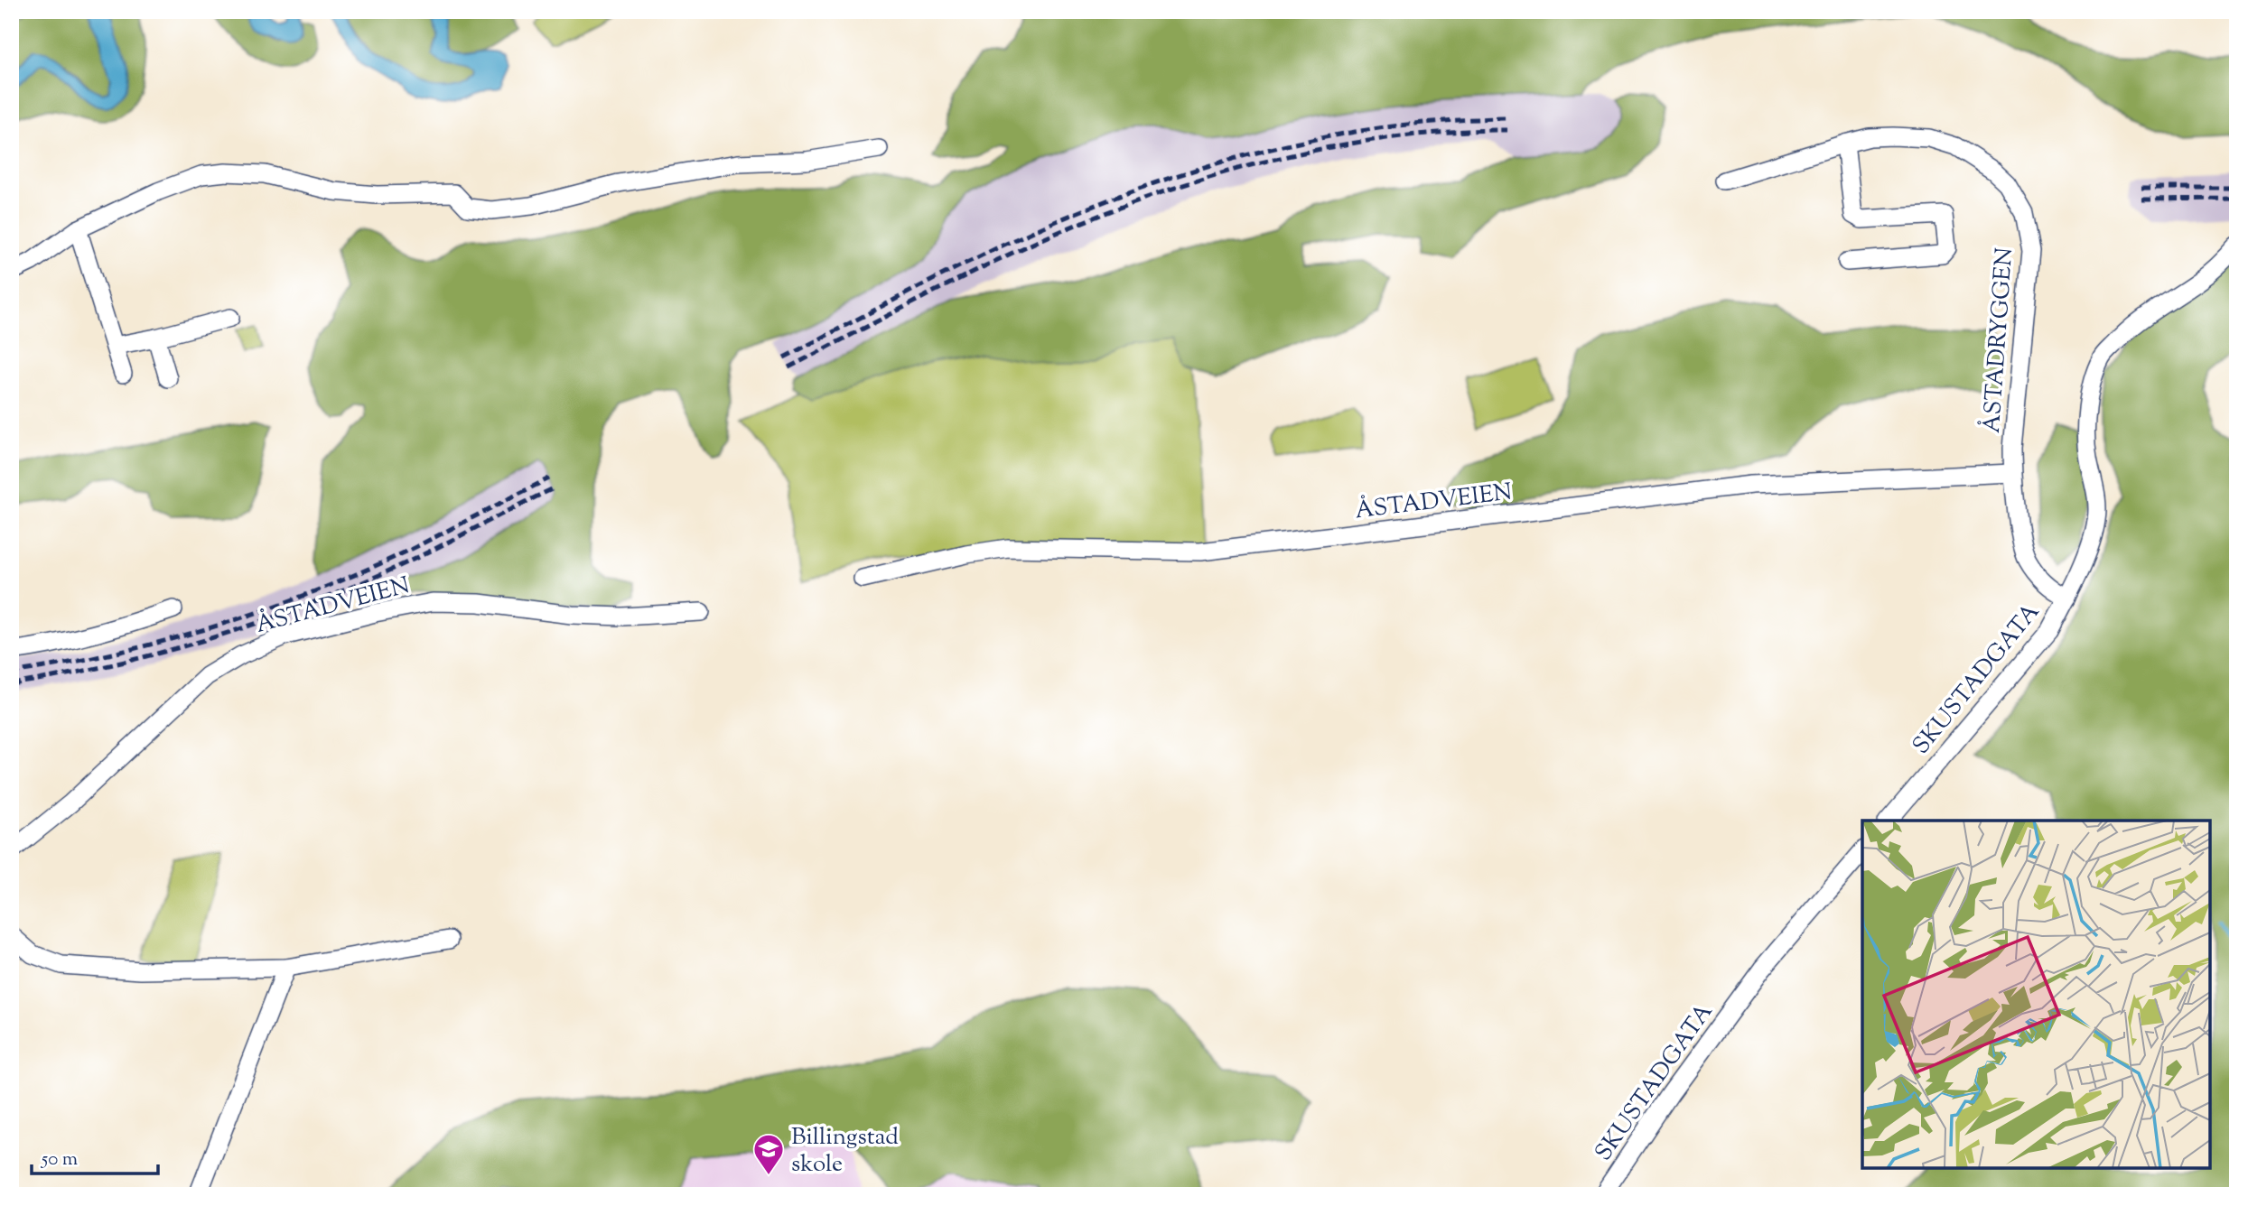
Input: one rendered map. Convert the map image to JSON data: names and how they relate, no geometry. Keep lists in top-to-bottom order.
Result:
{
  "streets": {
    "street": ["ÅSTADRYGGEN", "ÅSTADVEIEN", "SKUSTADGATA"]
  },
  "crossings": [
    ["ÅSTADRYGGEN", "ÅSTADVEIEN"],
    ["ÅSTADRYGGEN", "SKUSTADGATA"]
  ],
  "places": {
    "school or university": ["Billingstad skole"]
  },
  "scale_bar": "50 m"
}
